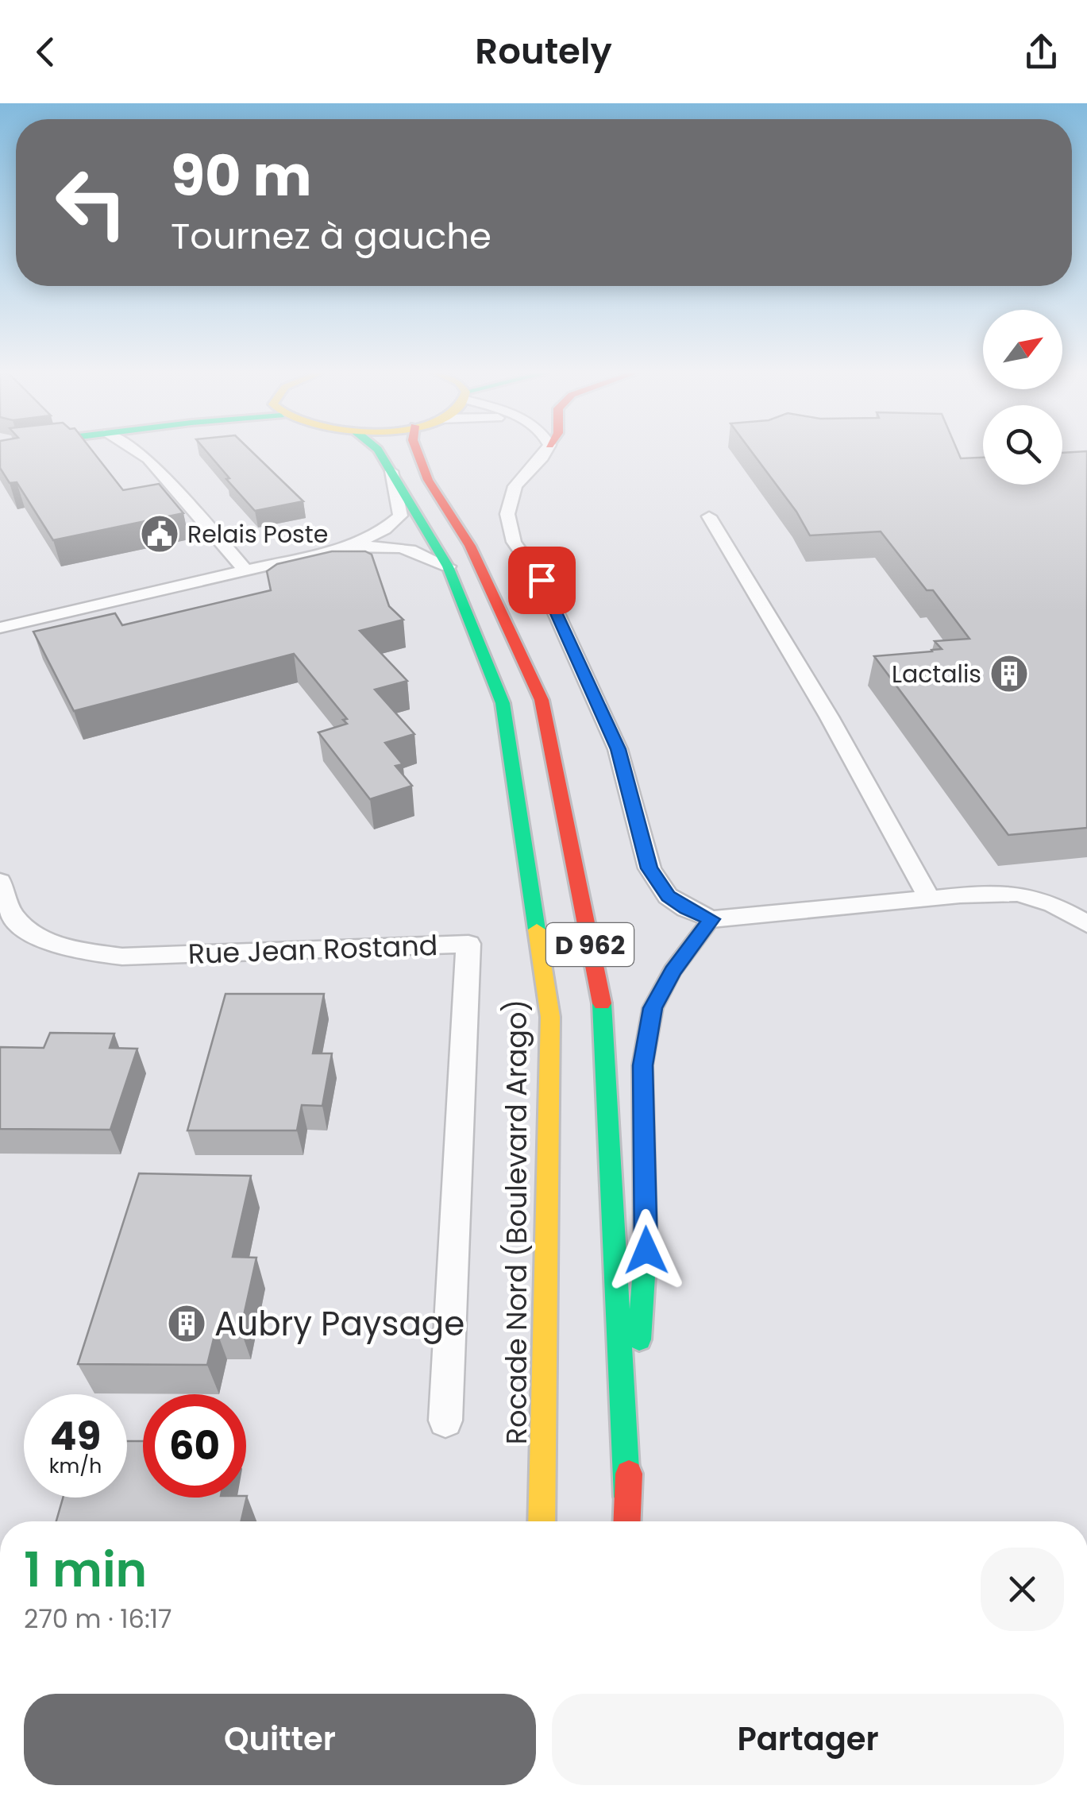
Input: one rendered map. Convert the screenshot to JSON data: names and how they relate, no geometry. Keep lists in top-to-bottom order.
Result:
{
  "streets": {
    "main road": ["D 962", "Rocade Nord (Boulevard Arago)"],
    "street": ["Rue Jean Rostand"]
  },
  "places": {
    "public building": ["Relais Poste"],
    "building": ["Lactalis", "Aubry Paysage"]
  },
  "north": "top right",
  "page": {
    "header": "Routely",
    "turn": ["90 m", "Tournez à gauche"],
    "speed": "49 km/h",
    "limit": "60",
    "heading": ["1 min", "270 m · 16:17"],
    "buttons": ["Quitter", "Partager"]
  }
}
